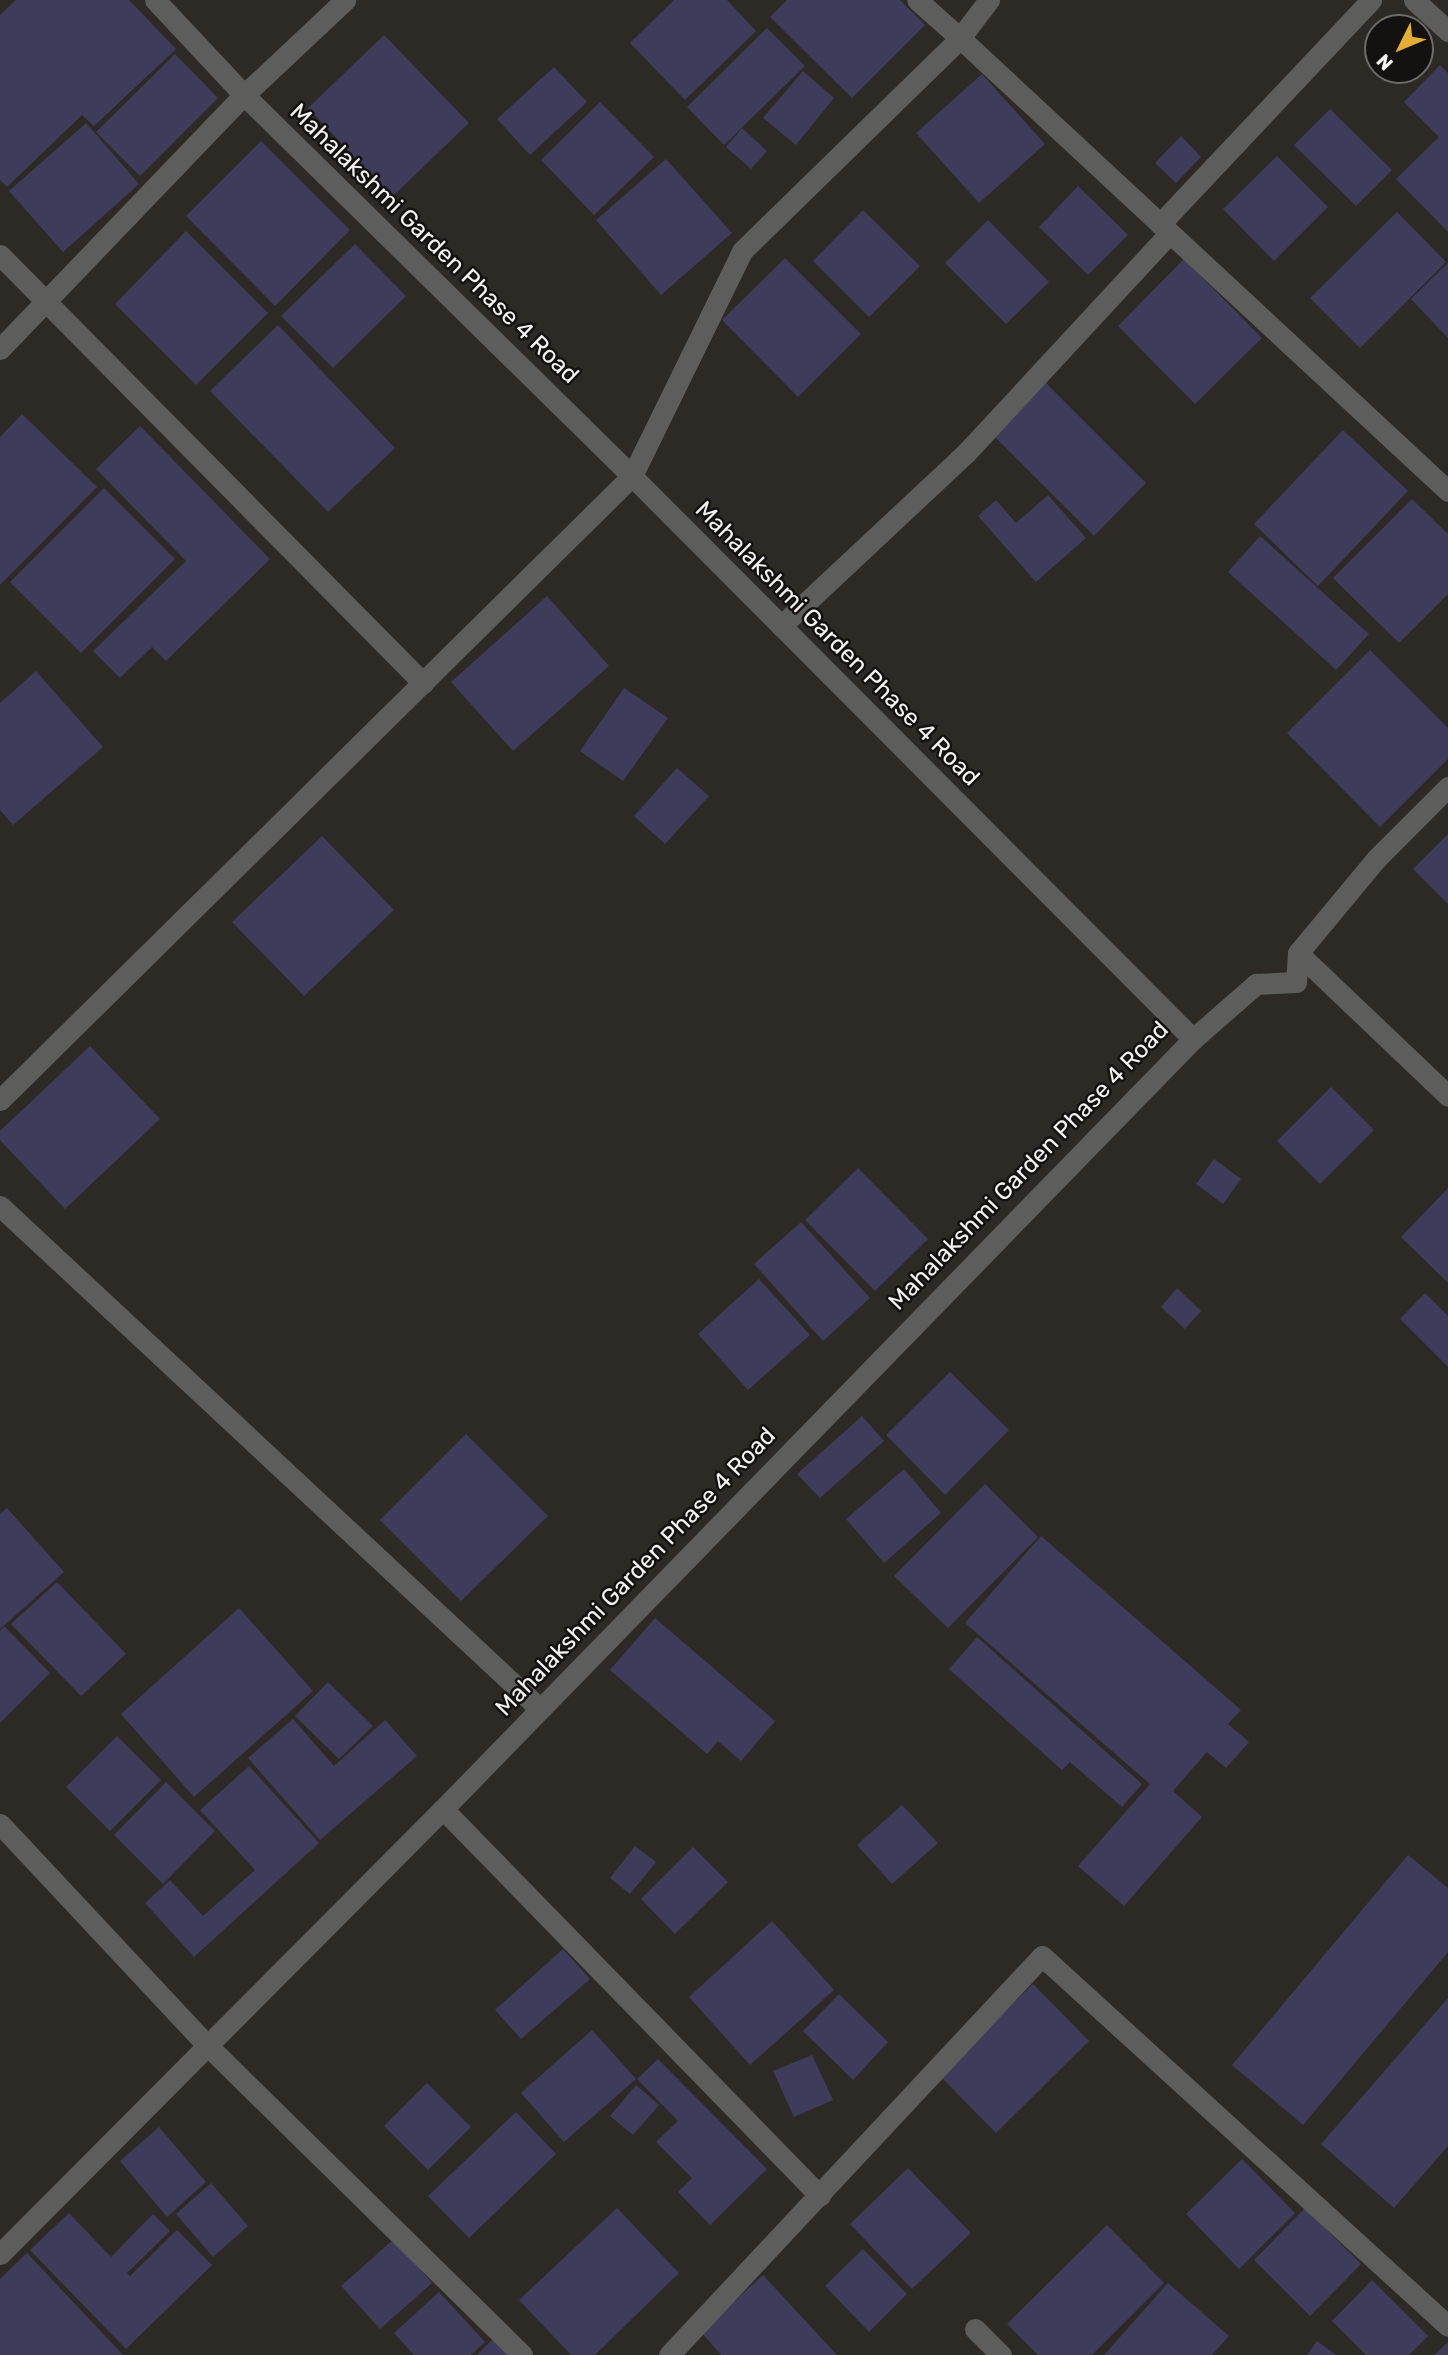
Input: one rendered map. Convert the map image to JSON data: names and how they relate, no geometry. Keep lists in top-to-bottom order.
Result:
{
  "streets": {
    "street": ["Mahalakshmi Garden Phase 4 Road"]
  },
  "north": "bottom left"
}
